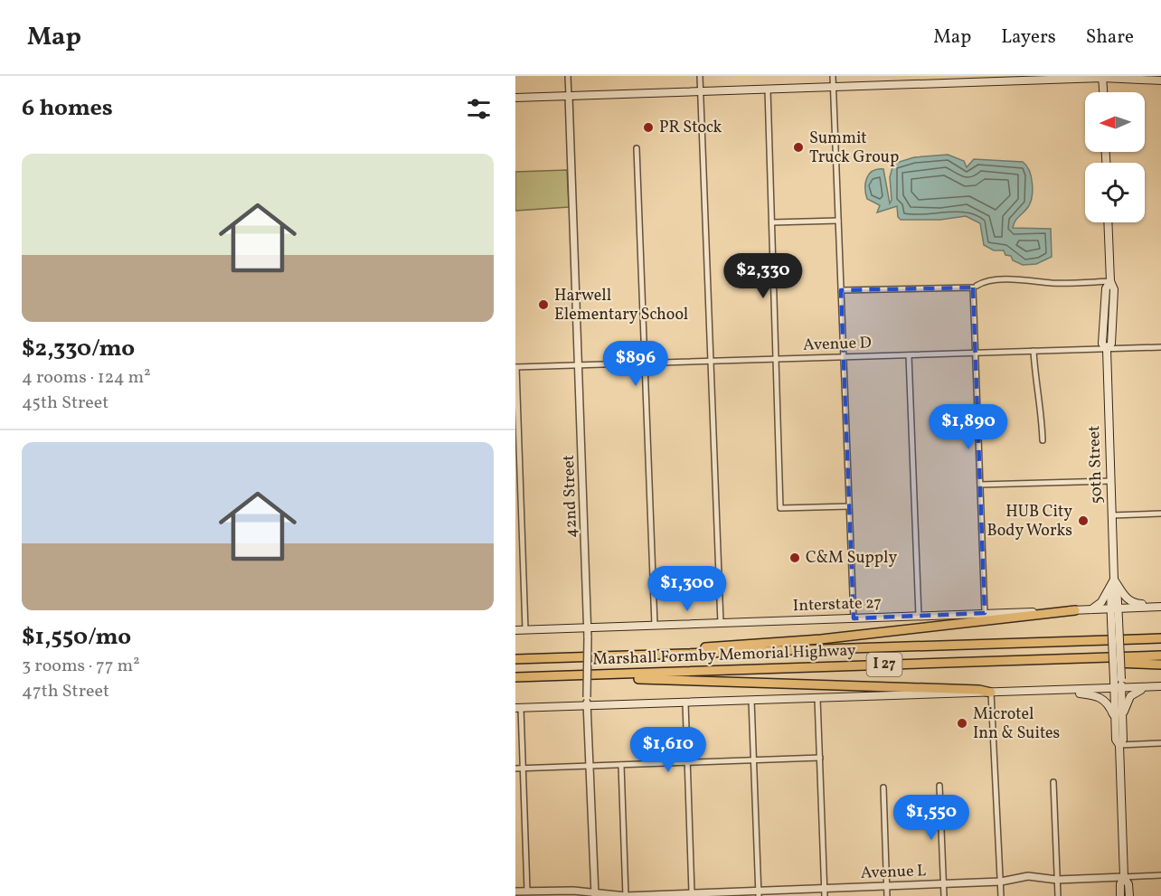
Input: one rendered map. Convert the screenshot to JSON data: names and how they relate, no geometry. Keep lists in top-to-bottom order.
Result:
{
  "streets": {
    "highway": ["Marshall Formby Memorial Highway", "I 27"],
    "main road": ["50th Street", "Interstate 27"],
    "street": ["Avenue D", "42nd Street", "Avenue L"]
  },
  "crossings": [
    ["Avenue D", "50th Street"],
    ["Avenue D", "42nd Street"],
    ["50th Street", "Interstate 27"],
    ["50th Street", "Avenue L"],
    ["42nd Street", "Interstate 27"],
    ["42nd Street", "Avenue L"]
  ],
  "places": [
    "PR Stock",
    "Summit Truck Group",
    "Harwell Elementary School",
    "HUB City Body Works",
    "C&M Supply",
    "Microtel Inn & Suites"
  ],
  "north": "left",
  "page": {
    "header": "Map",
    "nav": ["Map", "Layers", "Share"],
    "heading": "6 homes",
    "list": [
      {
        "name": "$2,330/mo",
        "note": "4 rooms · 124 m² · 45th Street"
      },
      {
        "name": "$1,550/mo",
        "note": "3 rooms · 77 m² · 47th Street"
      }
    ],
    "price": [
      "$2,330",
      "$896",
      "$1,890",
      "$1,300",
      "$1,610",
      "$1,550"
    ]
  }
}
